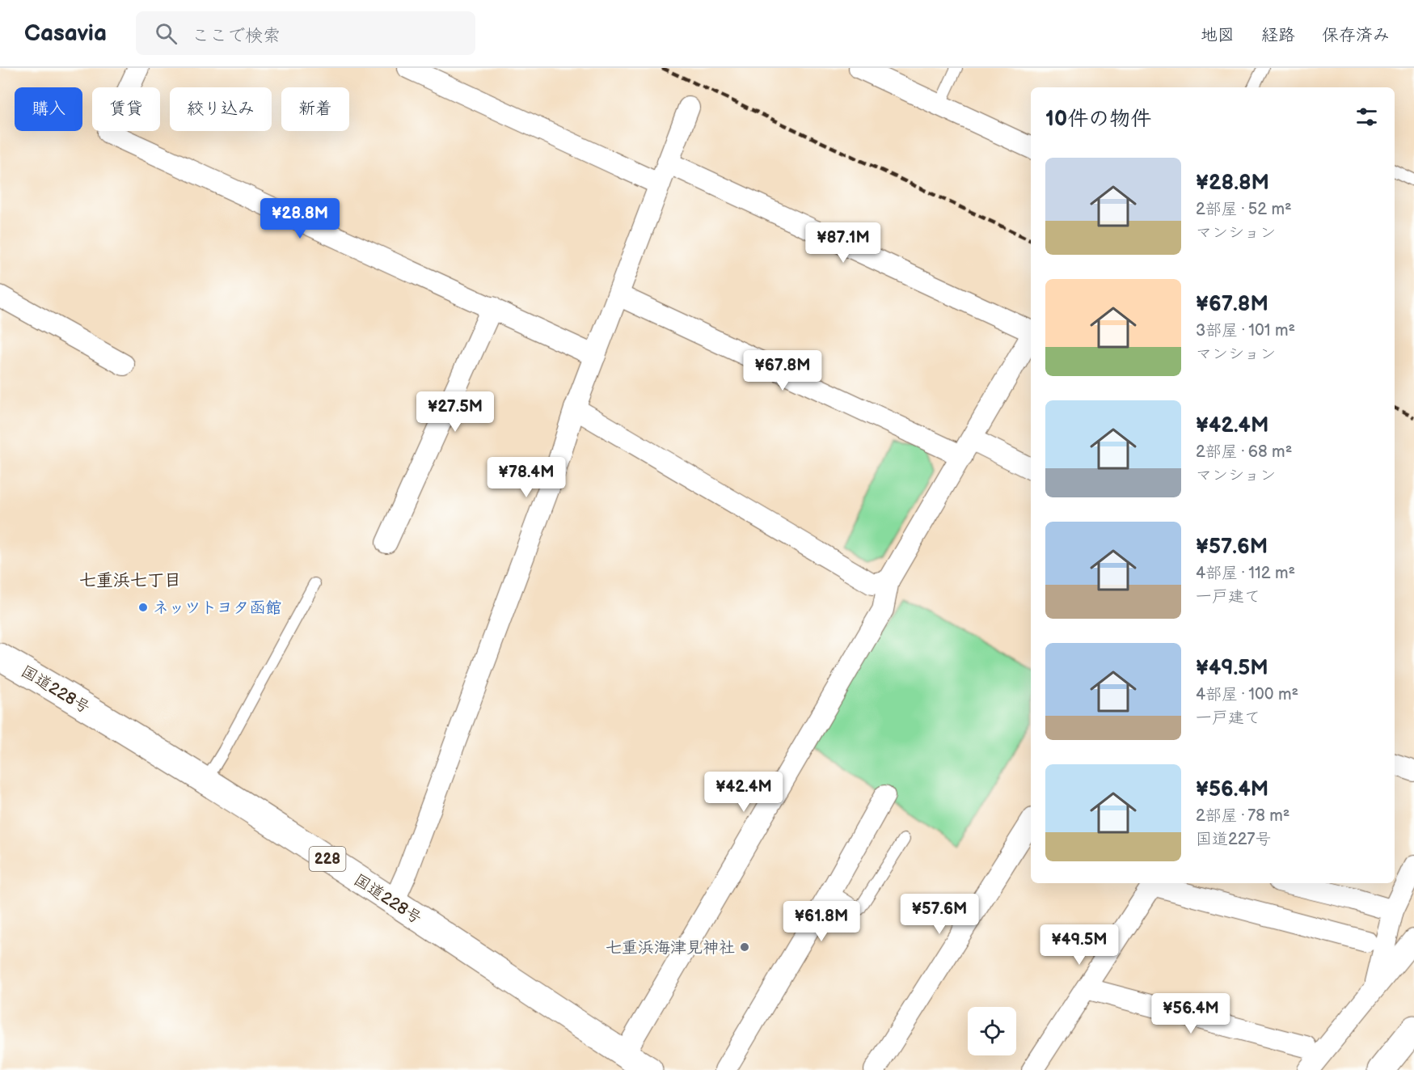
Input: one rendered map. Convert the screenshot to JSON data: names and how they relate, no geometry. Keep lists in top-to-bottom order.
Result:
{
  "streets": {
    "highway": ["国道228号", "228"]
  },
  "districts": ["七重浜七丁目"],
  "places": ["ネッツトヨタ函館", "七重浜海津見神社"],
  "page": {
    "header": "Casavia",
    "search": "ここで検索",
    "nav": ["地図", "経路", "保存済み"],
    "chip": [
      "購入",
      "賃貸",
      "絞り込み",
      "新着"
    ],
    "heading": "10件の物件",
    "list": [
      {
        "name": "¥28.8M",
        "note": "2部屋 · 52 m² · マンション"
      },
      {
        "name": "¥67.8M",
        "note": "3部屋 · 101 m² · マンション"
      },
      {
        "name": "¥42.4M",
        "note": "2部屋 · 68 m² · マンション"
      },
      {
        "name": "¥57.6M",
        "note": "4部屋 · 112 m² · 一戸建て"
      },
      {
        "name": "¥49.5M",
        "note": "4部屋 · 100 m² · 一戸建て"
      },
      {
        "name": "¥56.4M",
        "note": "2部屋 · 78 m² · 国道227号"
      }
    ],
    "price": [
      "¥28.8M",
      "¥87.1M",
      "¥67.8M",
      "¥27.5M",
      "¥78.4M",
      "¥42.4M",
      "¥57.6M",
      "¥61.8M",
      "¥49.5M",
      "¥56.4M"
    ]
  }
}
